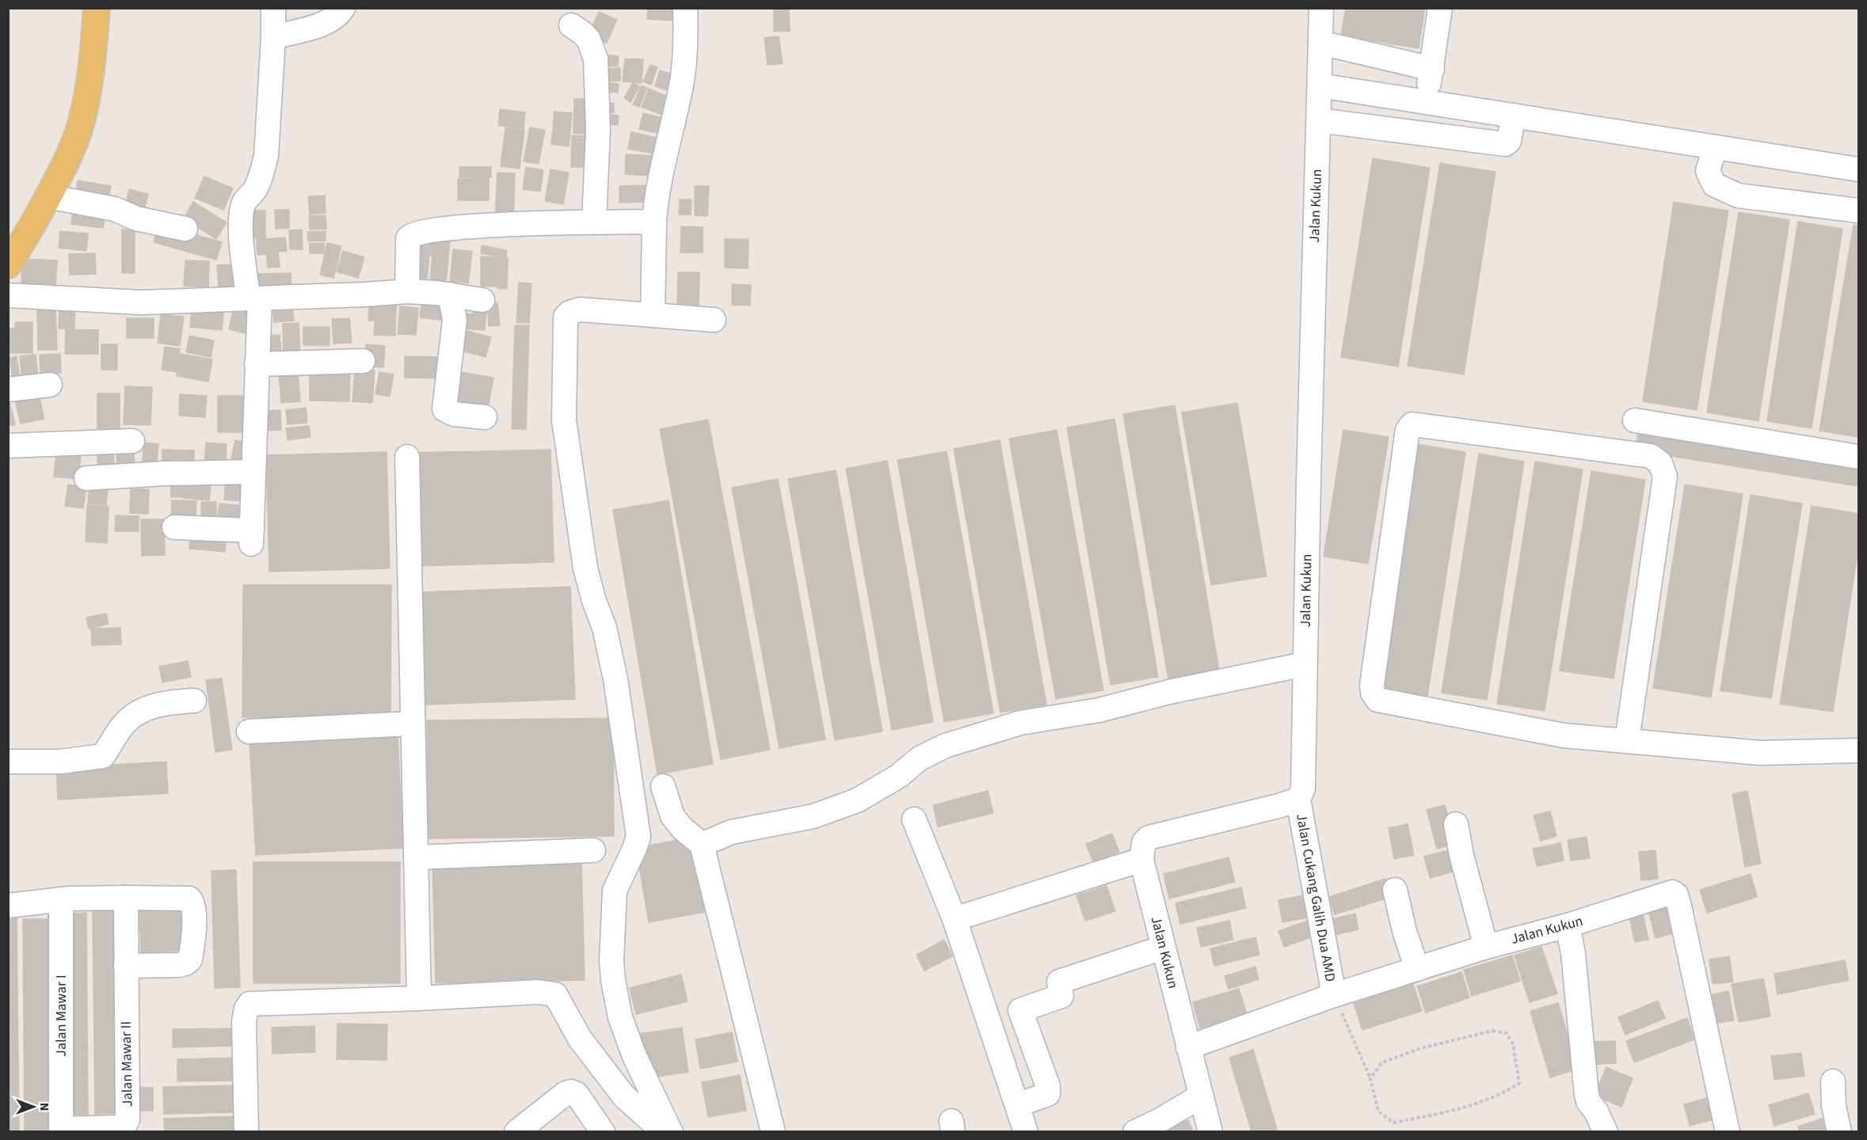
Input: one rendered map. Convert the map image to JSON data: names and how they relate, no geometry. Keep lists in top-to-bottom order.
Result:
{
  "streets": {
    "street": [
      "Jalan Kukun",
      "Jalan Cukang Galih Dua AMD",
      "Jalan Mawar I",
      "Jalan Mawar II"
    ]
  },
  "crossings": [
    ["Jalan Kukun", "Jalan Cukang Galih Dua AMD"],
    ["Jalan Mawar I", "Jalan Mawar II"]
  ],
  "north": "right"
}
